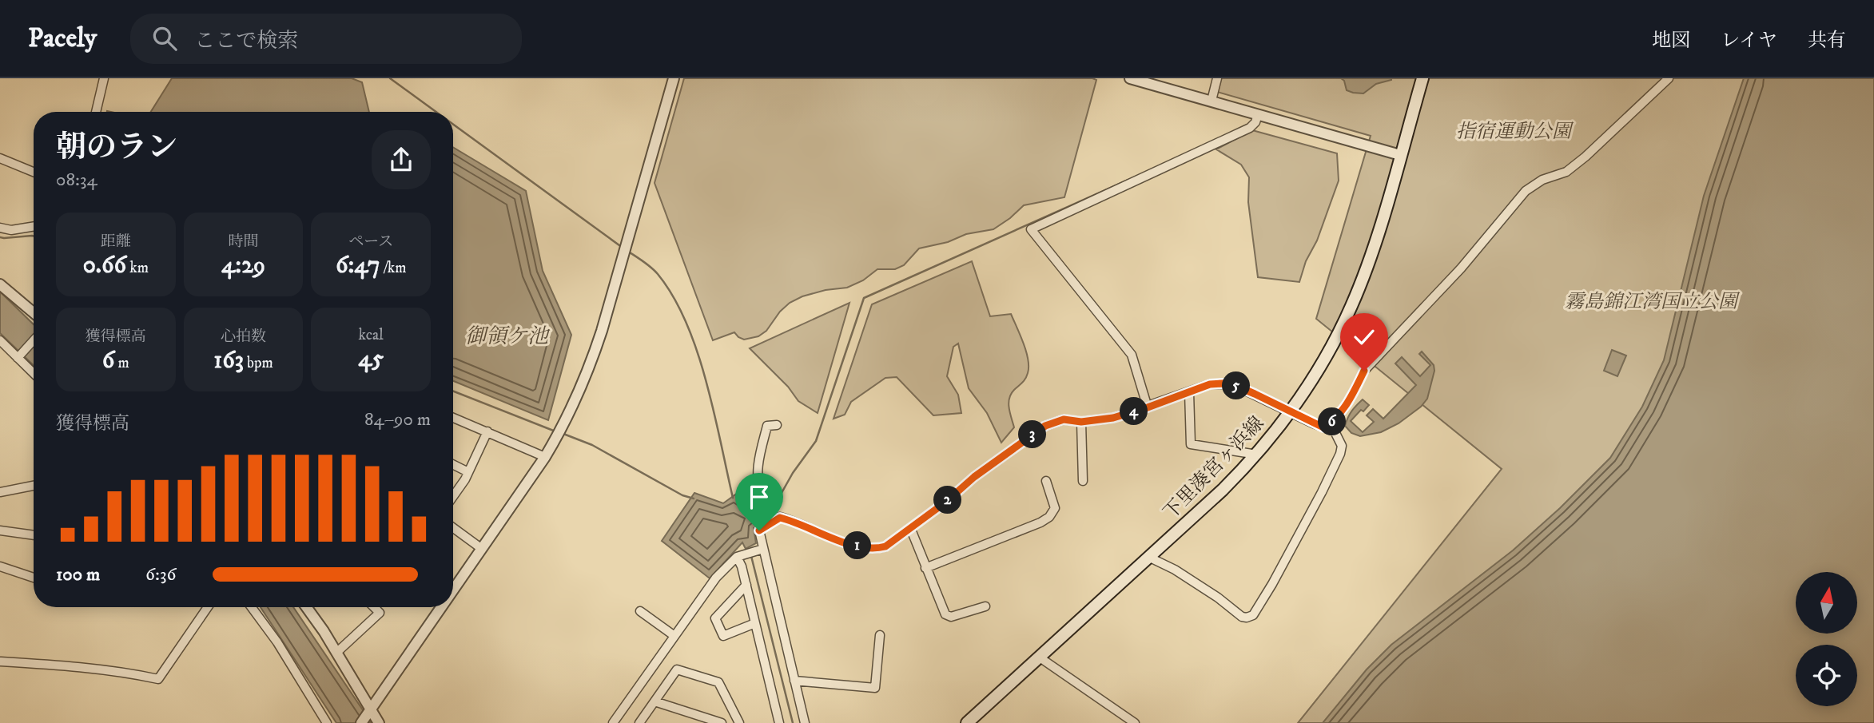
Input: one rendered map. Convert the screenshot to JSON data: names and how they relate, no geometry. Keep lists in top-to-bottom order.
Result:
{
  "streets": {
    "main road": ["下里湊宮ヶ浜線"]
  },
  "water": ["御領ケ池"],
  "parks": ["指宿運動公園", "霧島錦江湾国立公園"],
  "north": "top",
  "page": {
    "header": "Pacely",
    "search": "ここで検索",
    "nav": ["地図", "レイヤ", "共有"],
    "heading": ["朝のラン", "08:34"],
    "stats": [
      ["距離", "0.66 km"],
      ["時間", "4:29"],
      ["ペース", "6:47 /km"],
      ["獲得標高", "6 m"],
      ["心拍数", "163 bpm"],
      ["kcal", "45"]
    ],
    "pins": [
      "5",
      "4",
      "6",
      "3",
      "2",
      "1"
    ],
    "chart": ["獲得標高", "84–90 m"],
    "list": [
      {
        "name": "100 m",
        "note": "6:36"
      }
    ]
  }
}
